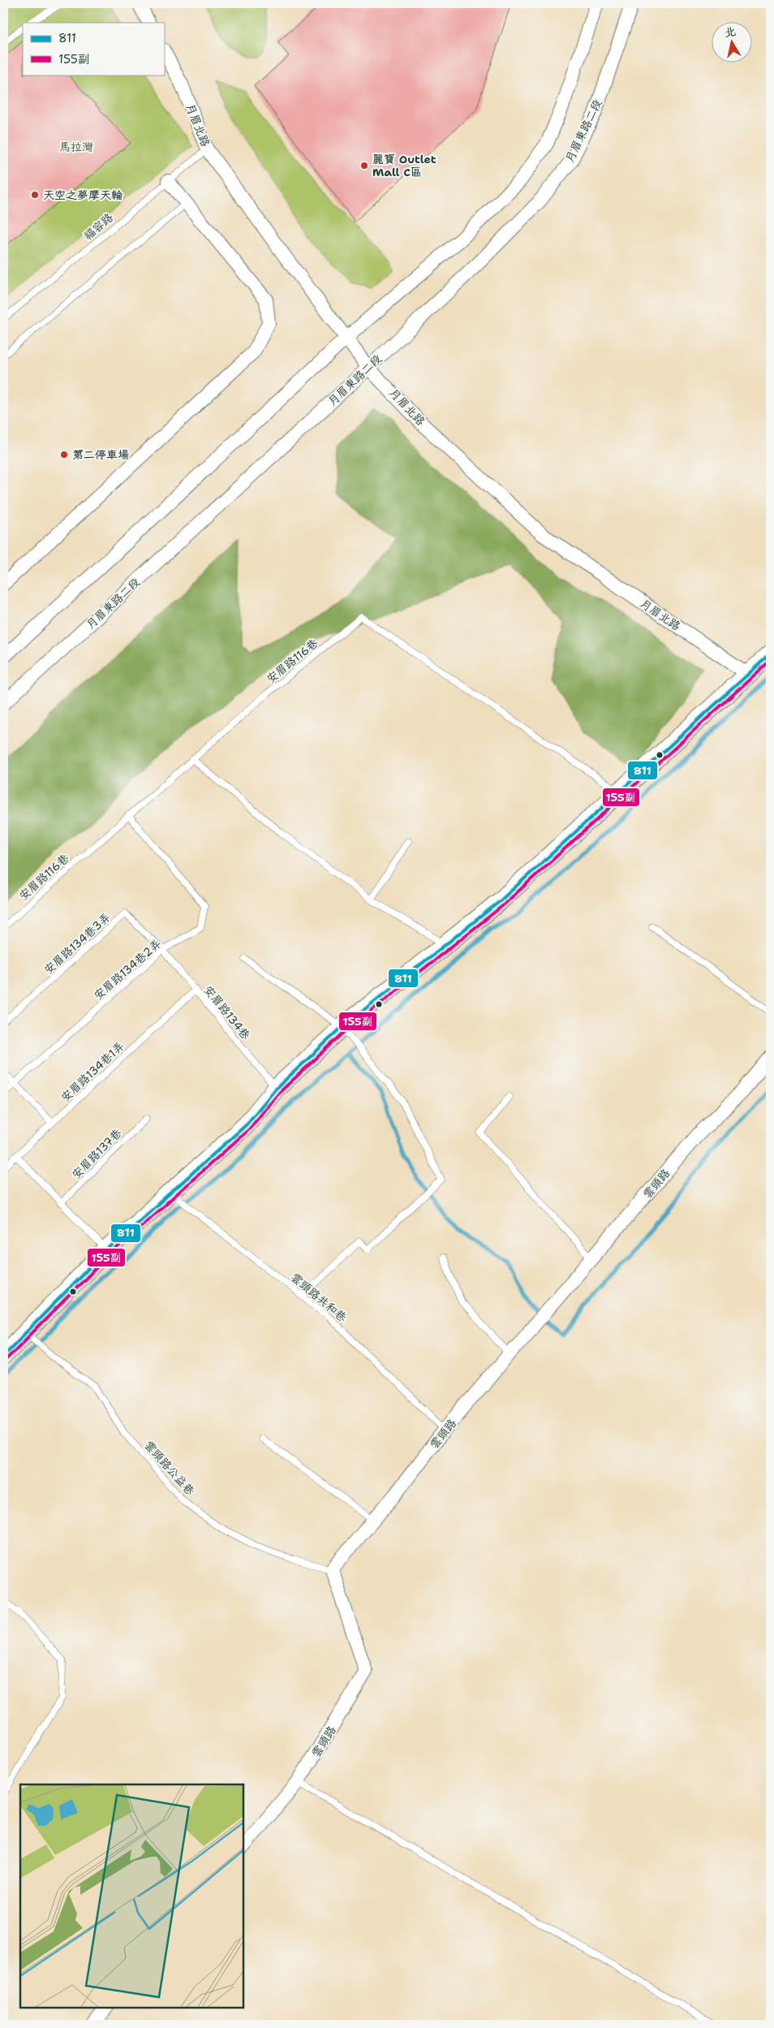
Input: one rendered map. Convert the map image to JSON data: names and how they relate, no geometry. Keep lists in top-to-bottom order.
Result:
{
  "streets": {
    "street": ["月眉北路", "月眉東路二段", "雲頭路"],
    "lane": [
      "福容路",
      "安眉路116巷",
      "安眉路134巷3弄",
      "安眉路134巷2弄",
      "安眉路134巷",
      "安眉路134巷1弄",
      "安眉路137巷",
      "雲頭路共和巷",
      "雲頭路公益巷"
    ]
  },
  "crossings": [
    ["月眉北路", "月眉東路二段"],
    ["月眉北路", "福容路"],
    ["安眉路116巷", "安眉路134巷2弄"],
    ["安眉路134巷3弄", "安眉路134巷2弄"],
    ["安眉路134巷3弄", "安眉路134巷"],
    ["安眉路134巷2弄", "安眉路134巷"],
    ["安眉路134巷", "安眉路134巷1弄"],
    ["雲頭路", "雲頭路共和巷"],
    ["雲頭路", "雲頭路公益巷"]
  ],
  "parks": ["馬拉灣"],
  "places": ["麗寶 Outlet Mall C區", "天空之夢摩天輪", "第二停車場"],
  "lines": ["transit line 811", "transit line 155副"],
  "legend": ["811", "155副"],
  "north": "top"
}
